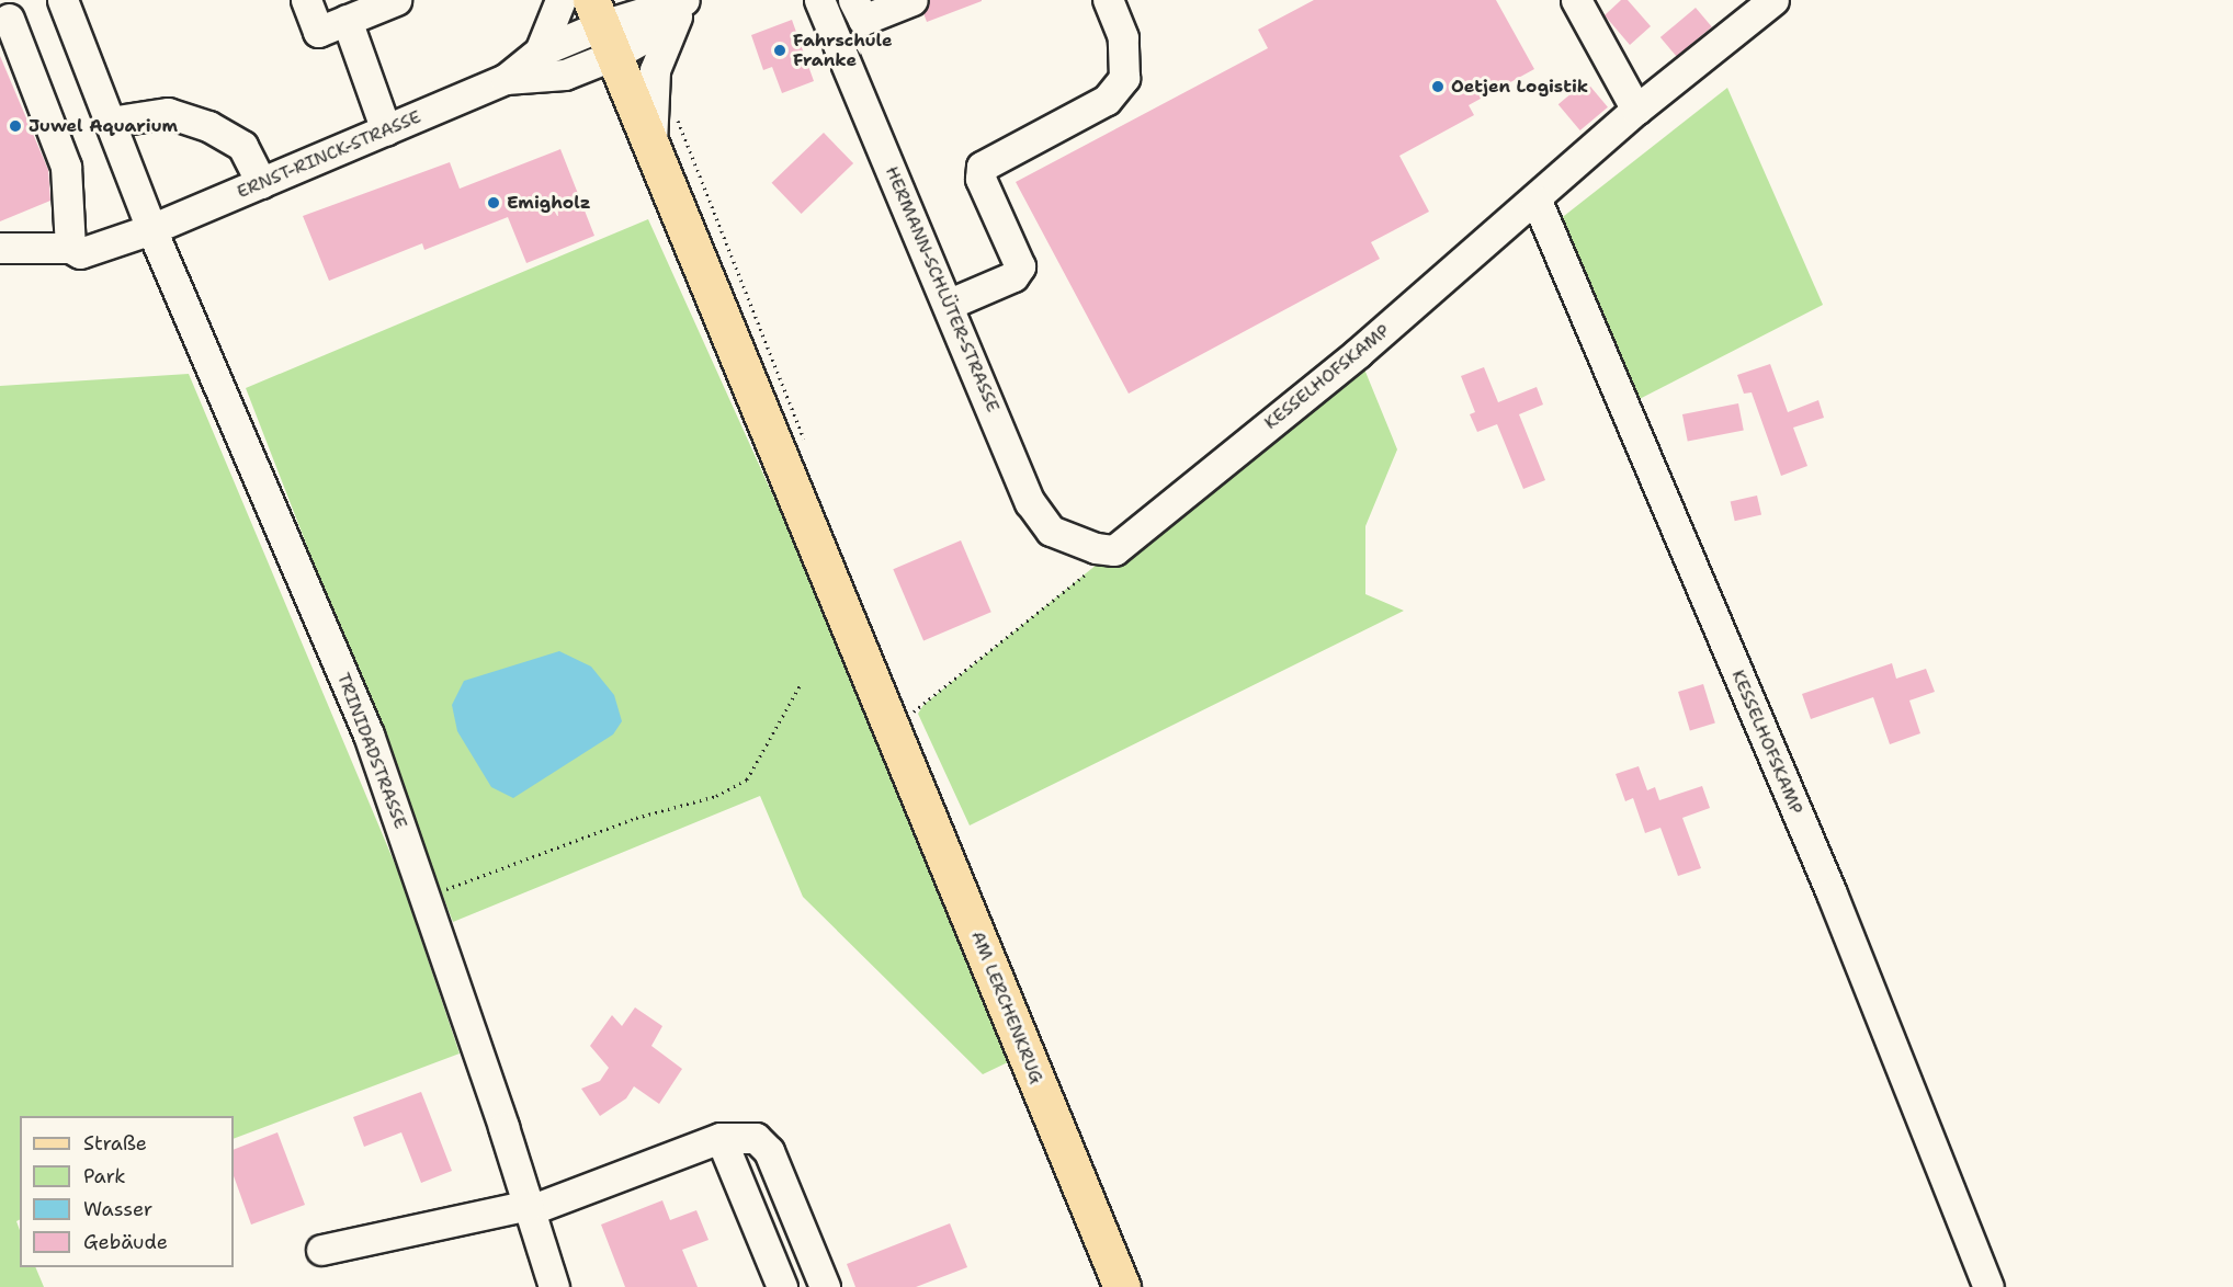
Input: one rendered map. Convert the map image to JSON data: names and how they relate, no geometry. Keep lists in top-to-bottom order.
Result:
{
  "streets": {
    "main road": ["AM LERCHENKRUG"],
    "street": [
      "ERNST-RINCK-STRASSE",
      "HERMANN-SCHLÜTER-STRASSE",
      "KESSELHOFSKAMP",
      "TRINIDADSTRASSE"
    ]
  },
  "crossings": [
    ["ERNST-RINCK-STRASSE", "TRINIDADSTRASSE"],
    ["ERNST-RINCK-STRASSE", "AM LERCHENKRUG"],
    ["HERMANN-SCHLÜTER-STRASSE", "KESSELHOFSKAMP"]
  ],
  "places": [
    "Fahrschule Franke",
    "Oetjen Logistik",
    "Juwel Aquarium",
    "Emigholz"
  ],
  "legend": [
    "Straße",
    "Park",
    "Wasser",
    "Gebäude"
  ]
}
